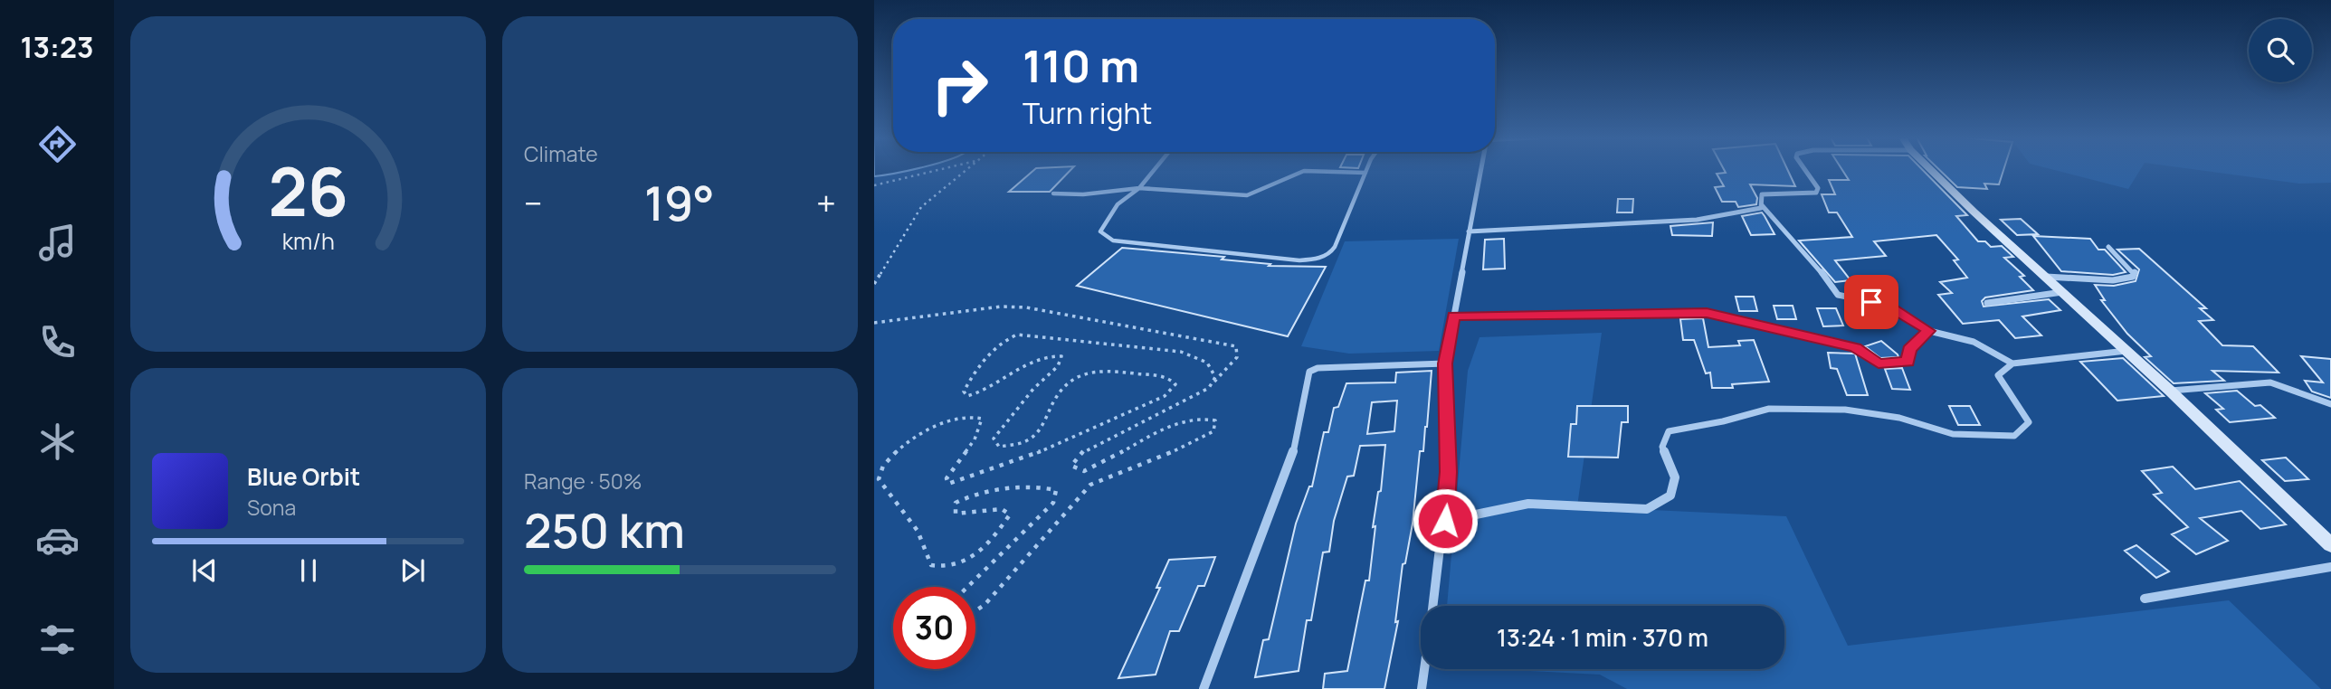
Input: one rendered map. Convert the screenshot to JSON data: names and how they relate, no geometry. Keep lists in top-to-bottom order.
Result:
{
  "page": {
    "tabs": "13:23",
    "tile": [
      "Climate",
      ["Range · 50%", "250 km"]
    ],
    "turn": ["110 m", "Turn right"],
    "heat": ["−", "19°", "+"],
    "song": ["Blue Orbit", "Sona"],
    "limit": "30",
    "trip": "13:24 · 1 min · 370 m",
    "gauge": ["26", "km/h"]
  }
}
